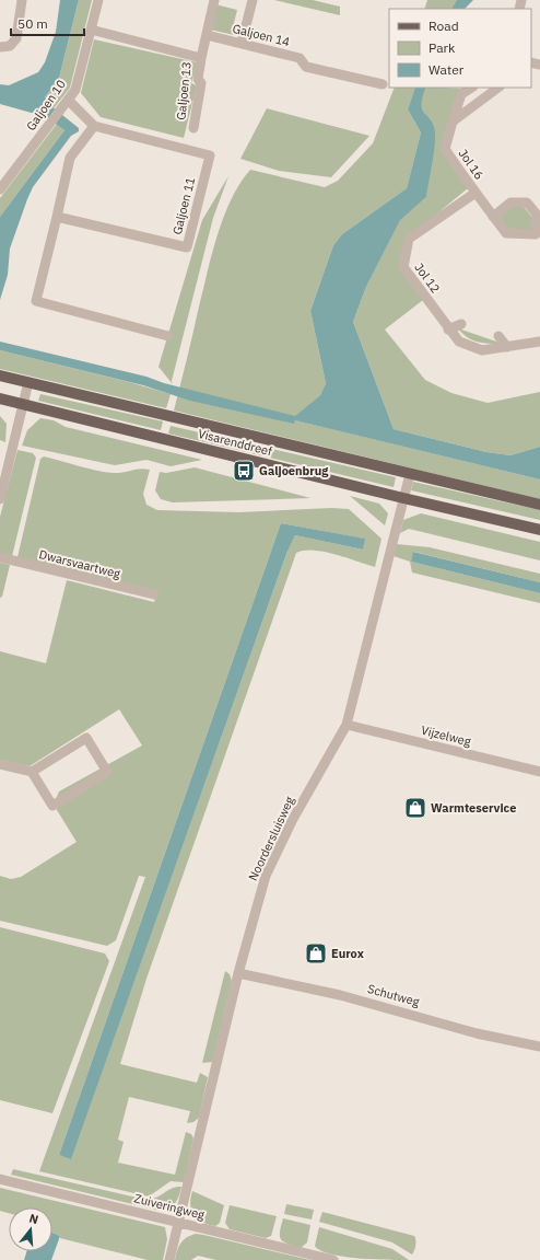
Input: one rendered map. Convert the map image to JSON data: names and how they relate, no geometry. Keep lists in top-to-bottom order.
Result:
{
  "streets": {
    "main road": ["Visarenddreef"],
    "street": [
      "Galjoen 14",
      "Galjoen 13",
      "Galjoen 10",
      "Jol 16",
      "Galjoen 11",
      "Jol 12",
      "Dwarsvaartweg",
      "Vijzelweg",
      "Noordersluisweg",
      "Schutweg",
      "Zuiveringweg"
    ]
  },
  "crossings": [
    ["Galjoen 14", "Galjoen 13"],
    ["Galjoen 13", "Galjoen 10"],
    ["Jol 16", "Jol 12"],
    ["Visarenddreef", "Noordersluisweg"],
    ["Vijzelweg", "Noordersluisweg"],
    ["Noordersluisweg", "Schutweg"],
    ["Noordersluisweg", "Zuiveringweg"]
  ],
  "places": {
    "bus stop": ["Galjoenbrug"],
    "shop": ["Warmteservice", "Eurox"]
  },
  "legend": ["Road", "Park", "Water"],
  "scale_bar": "50 m",
  "north": "top"
}
